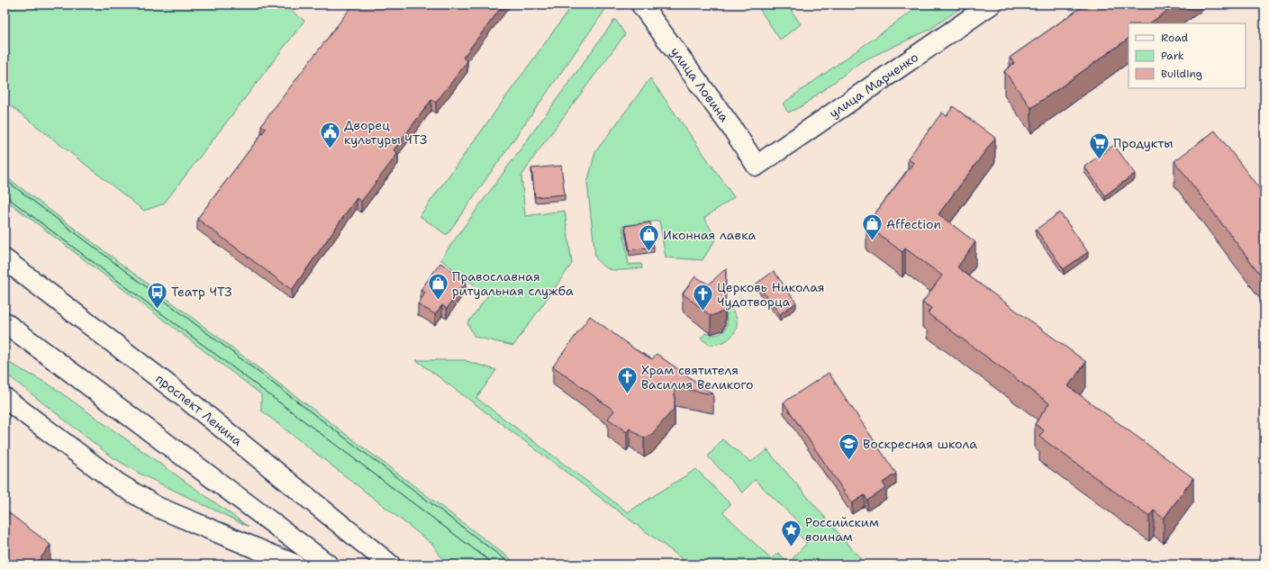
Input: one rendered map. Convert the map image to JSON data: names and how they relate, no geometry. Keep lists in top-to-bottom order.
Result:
{
  "streets": {
    "main road": ["улица Ловина", "улица Марченко", "проспект Ленина"]
  },
  "crossings": [
    ["улица Ловина", "улица Марченко"]
  ],
  "places": {
    "public building": ["Дворец культуры ЧТЗ"],
    "supermarket": ["Продукты"],
    "shop": ["Affection", "Иконная лавка", "Православная ритуальная служба"],
    "bus stop": ["Театр ЧТЗ"],
    "church": ["Церковь Николая Чудотворца", "Храм святителя Василия Великого"],
    "school or university": ["Воскресная школа"],
    "place": ["Российским воинам"]
  },
  "legend": ["Road", "Park", "Building"]
}
